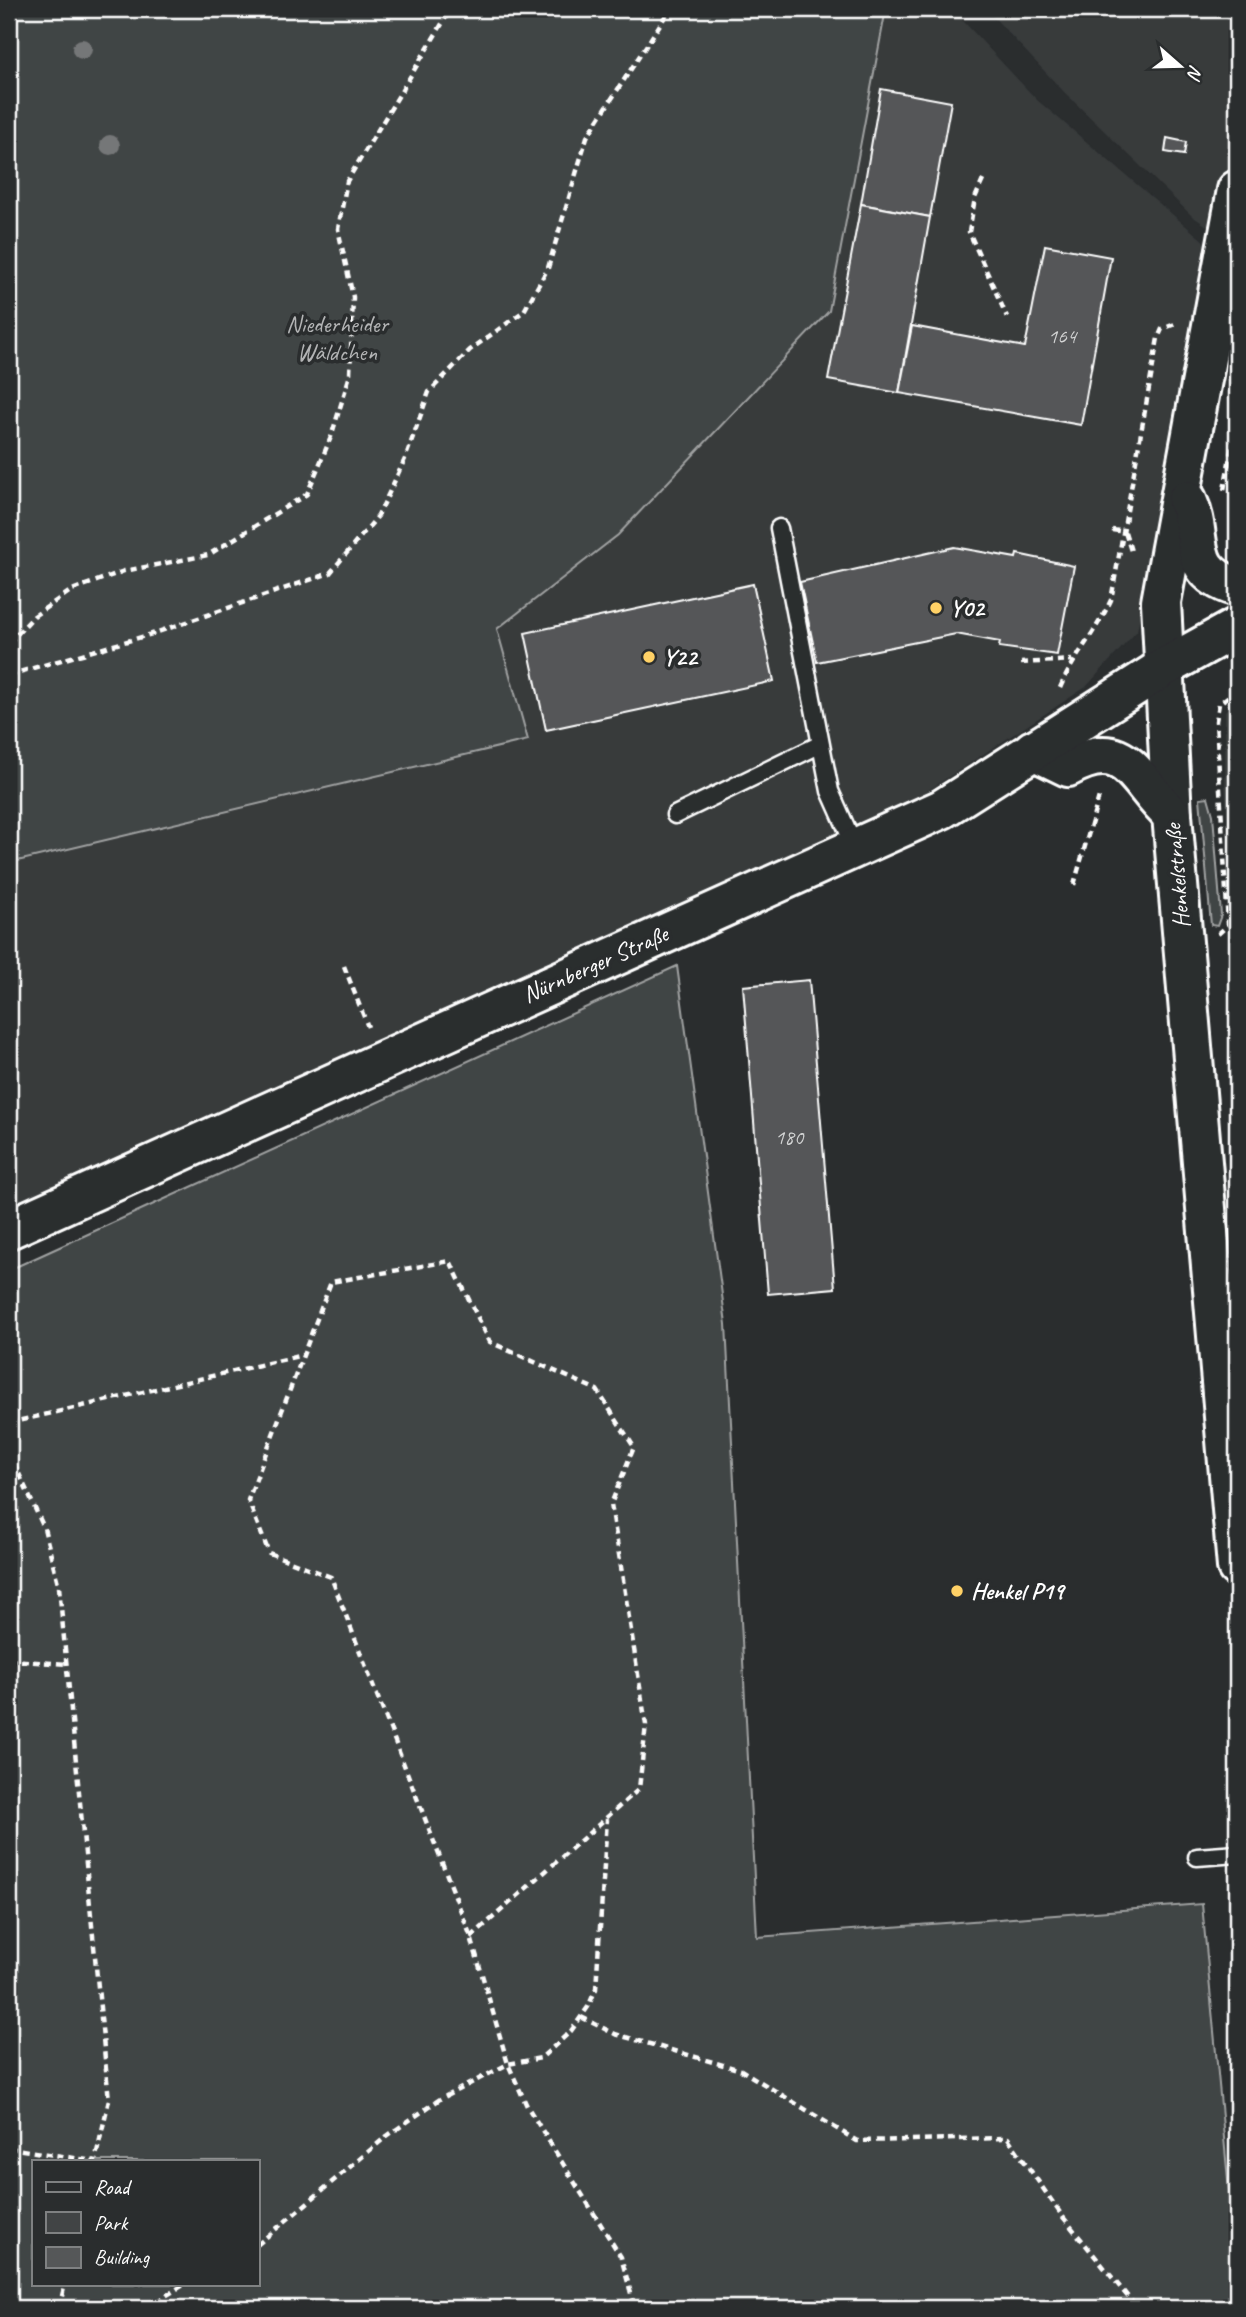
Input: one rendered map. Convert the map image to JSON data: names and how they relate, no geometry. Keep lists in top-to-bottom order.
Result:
{
  "streets": {
    "street": ["Henkelstraße", "Nürnberger Straße"]
  },
  "crossings": [
    ["Henkelstraße", "Nürnberger Straße"]
  ],
  "parks": ["Niederheider Wäldchen"],
  "places": ["Y02", "Y22", "Henkel P19"],
  "house_numbers": ["164", "180"],
  "legend": ["Road", "Park", "Building"],
  "north": "right"
}
